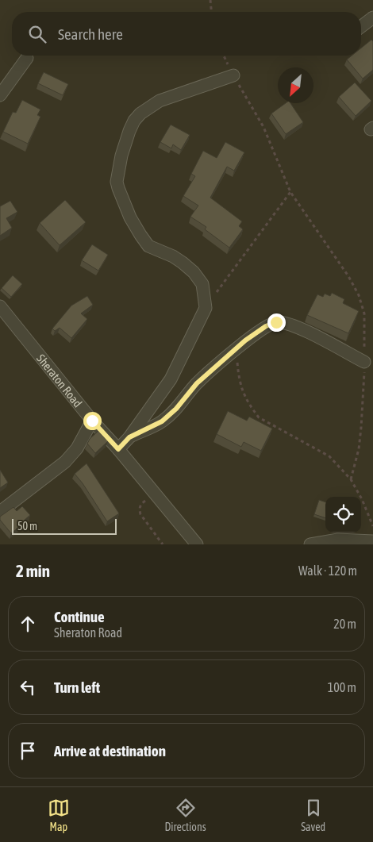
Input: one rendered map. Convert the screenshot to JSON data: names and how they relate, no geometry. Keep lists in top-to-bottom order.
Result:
{
  "streets": {
    "street": ["Sheraton Road"]
  },
  "scale_bar": "50 m",
  "north": "bottom left",
  "page": {
    "search": "Search here",
    "scale": "50 m",
    "heading": ["2 min", "Walk · 120 m"],
    "list": [
      ["Continue", "Sheraton Road", "20 m"],
      ["Turn left", "100 m"],
      "Arrive at destination"
    ],
    "nav": ["Map", "Directions", "Saved"]
  }
}
